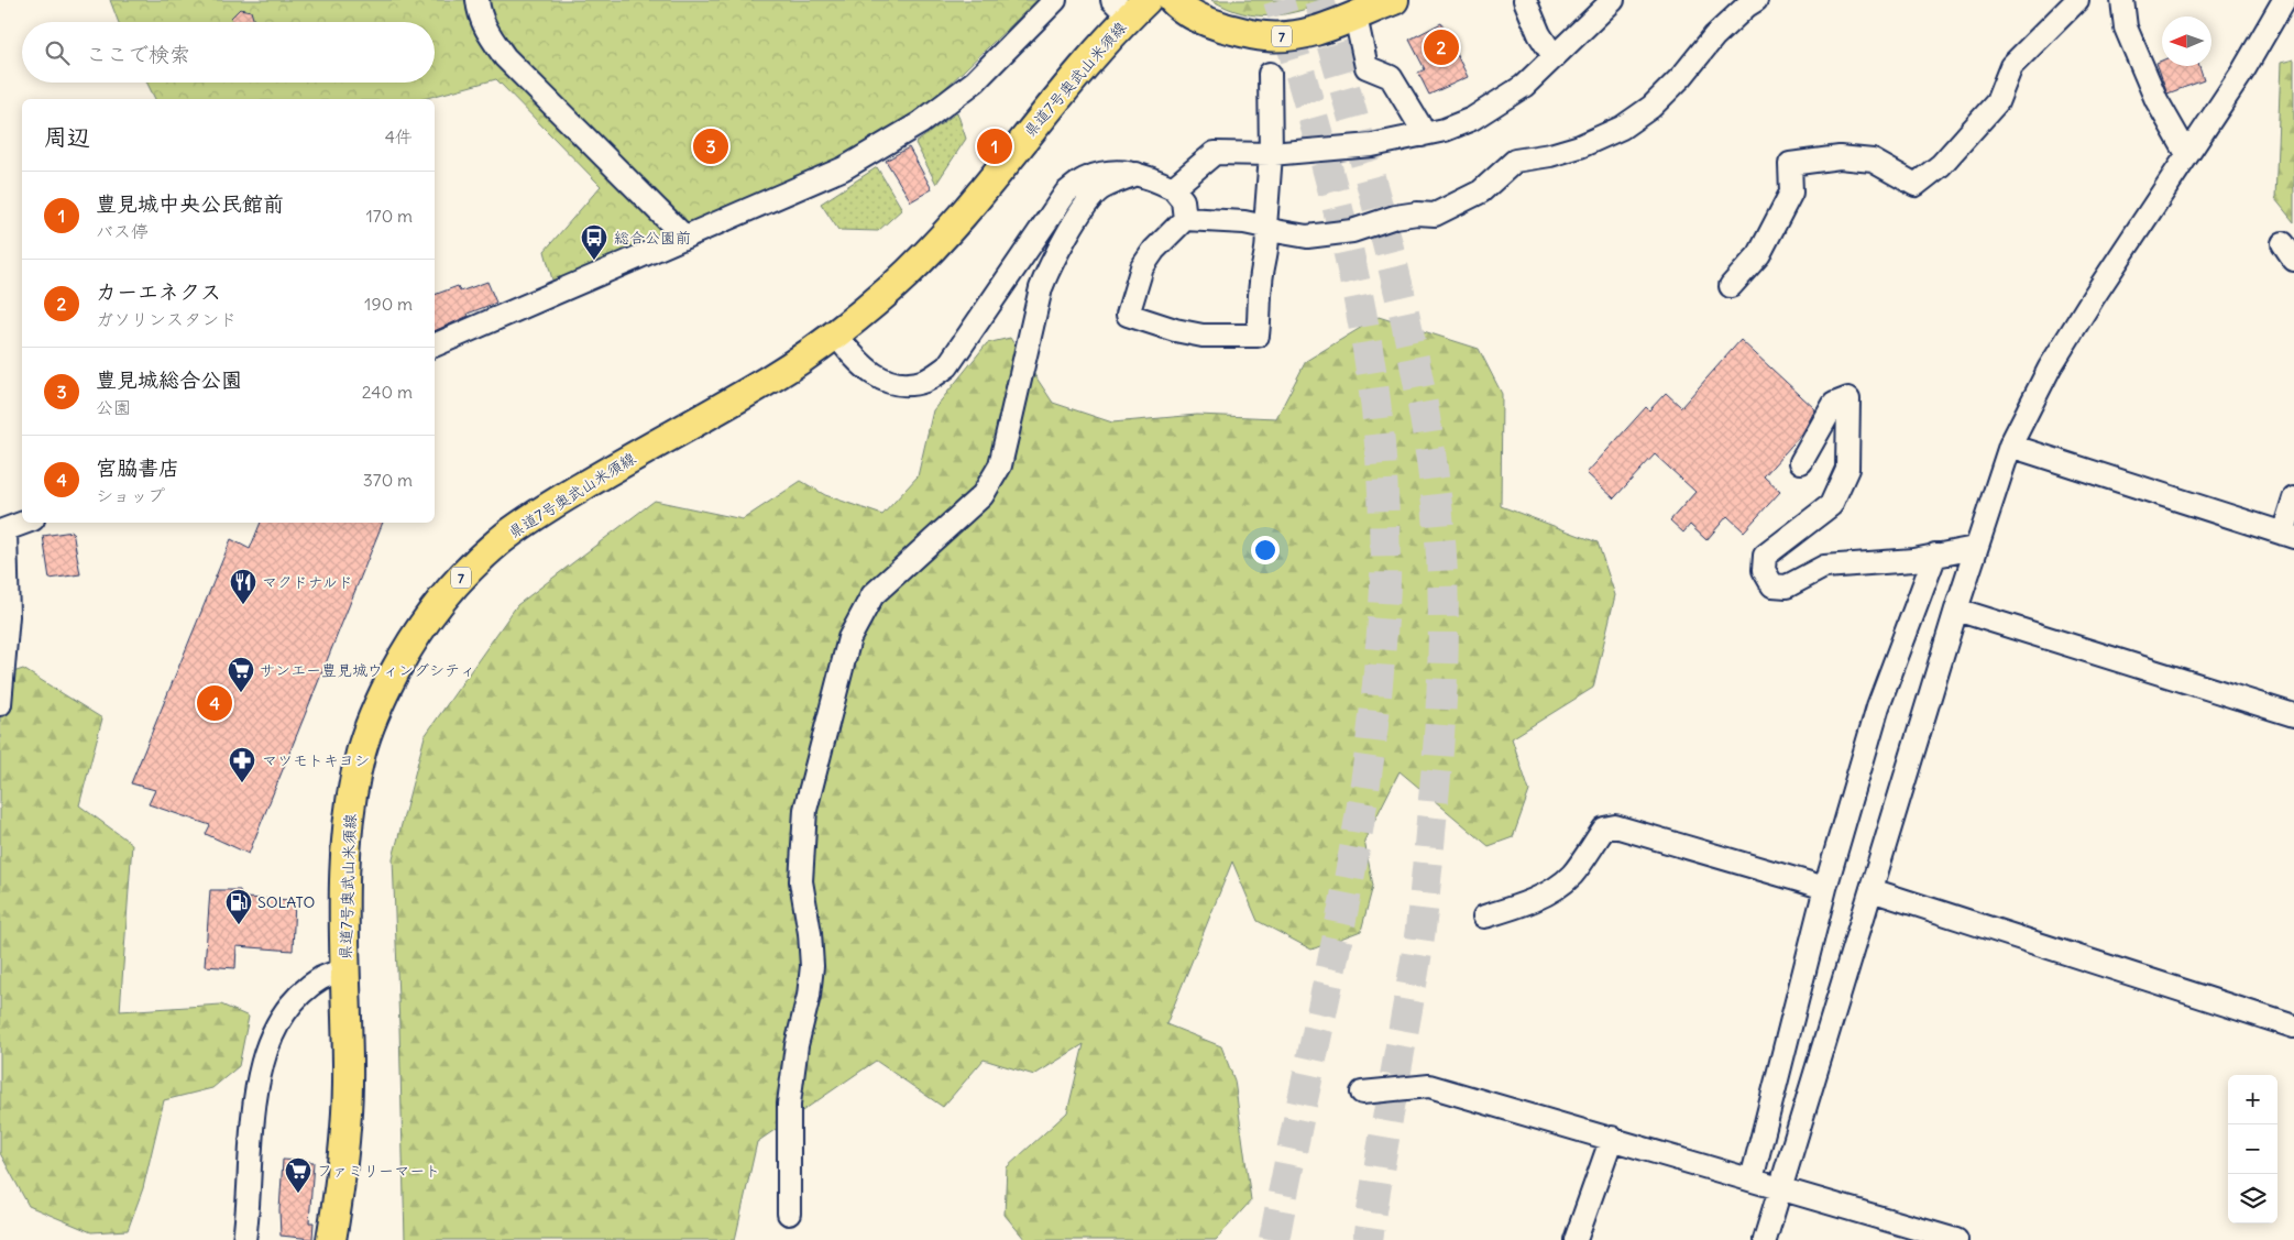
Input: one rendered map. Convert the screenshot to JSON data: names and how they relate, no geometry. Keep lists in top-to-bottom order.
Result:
{
  "streets": {
    "main road": ["7", "県道7号奥武山米須線"]
  },
  "places": {
    "bus stop": ["総合公園前"],
    "restaurant": ["マクドナルド"],
    "supermarket": ["サンエー豊見城ウィングシティ", "ファミリーマート"],
    "pharmacy": ["マツモトキヨシ"],
    "fuel station": ["SOLATO"]
  },
  "north": "left",
  "page": {
    "search": "ここで検索",
    "pins": [
      "2",
      "1",
      "3",
      "4"
    ],
    "heading": ["周辺", "4件"],
    "list": [
      {
        "mark": "1",
        "name": "豊見城中央公民館前",
        "note": "バス停",
        "value": "170 m"
      },
      {
        "mark": "2",
        "name": "カーエネクス",
        "note": "ガソリンスタンド",
        "value": "190 m"
      },
      {
        "mark": "3",
        "name": "豊見城総合公園",
        "note": "公園",
        "value": "240 m"
      },
      {
        "mark": "4",
        "name": "宮脇書店",
        "note": "ショップ",
        "value": "370 m"
      }
    ],
    "map_buttons": ["+", "−"]
  }
}
